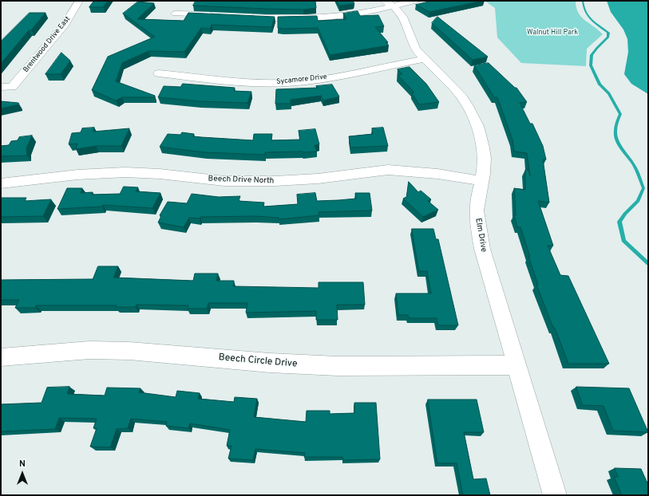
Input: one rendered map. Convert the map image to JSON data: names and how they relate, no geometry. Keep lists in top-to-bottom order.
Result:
{
  "streets": {
    "street": [
      "Brentwood Drive East",
      "Sycamore Drive",
      "Beech Drive North",
      "Elm Drive",
      "Beech Circle Drive"
    ]
  },
  "crossings": [
    ["Sycamore Drive", "Elm Drive"],
    ["Beech Drive North", "Elm Drive"],
    ["Elm Drive", "Beech Circle Drive"]
  ],
  "parks": ["Walnut Hill Park"],
  "north": "top"
}
